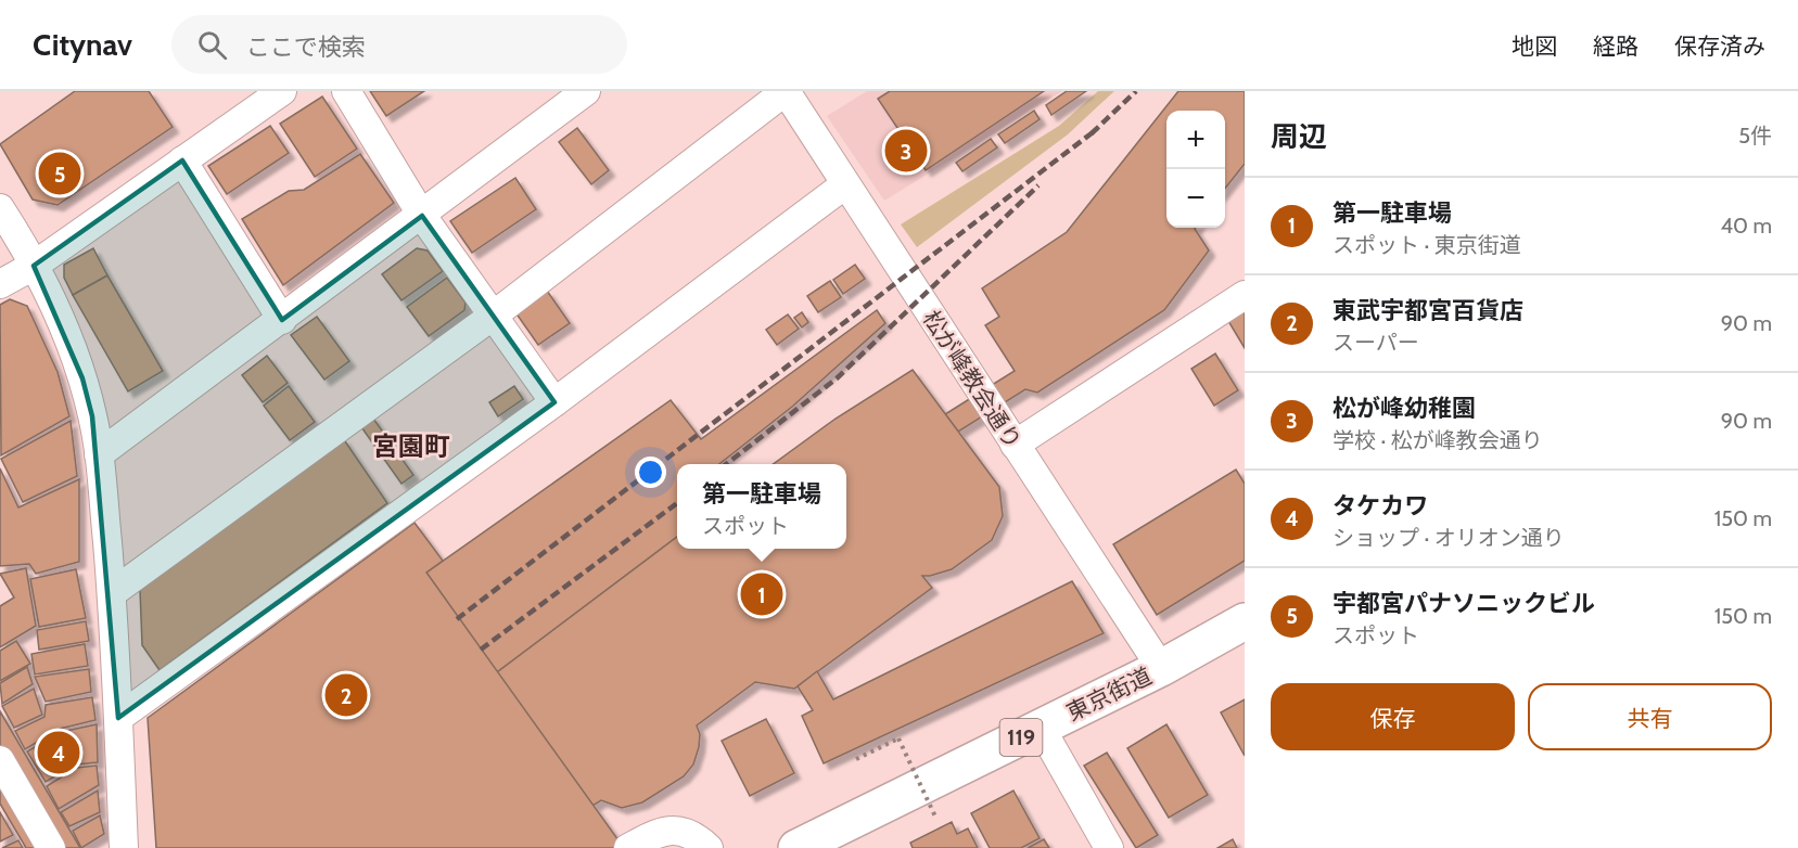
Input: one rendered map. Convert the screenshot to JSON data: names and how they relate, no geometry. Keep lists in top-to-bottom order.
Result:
{
  "streets": {
    "highway": ["東京街道", "119"],
    "street": ["松が峰教会通り"]
  },
  "crossings": [
    ["松が峰教会通り", "東京街道"]
  ],
  "districts": ["宮園町"],
  "page": {
    "header": "Citynav",
    "search": "ここで検索",
    "nav": ["地図", "経路", "保存済み"],
    "heading": ["周辺", "5件"],
    "map_buttons": ["+", "−"],
    "pins": [
      "3",
      "5",
      "1",
      "2",
      "4"
    ],
    "list": [
      {
        "mark": "1",
        "name": "第一駐車場",
        "note": "スポット · 東京街道",
        "value": "40 m"
      },
      {
        "mark": "2",
        "name": "東武宇都宮百貨店",
        "note": "スーパー",
        "value": "90 m"
      },
      {
        "mark": "3",
        "name": "松が峰幼稚園",
        "note": "学校 · 松が峰教会通り",
        "value": "90 m"
      },
      {
        "mark": "4",
        "name": "タケカワ",
        "note": "ショップ · オリオン通り",
        "value": "150 m"
      },
      {
        "mark": "5",
        "name": "宇都宮パナソニックビル",
        "note": "スポット",
        "value": "150 m"
      }
    ],
    "popup": ["第一駐車場", "スポット"],
    "buttons": ["保存", "共有"]
  }
}
